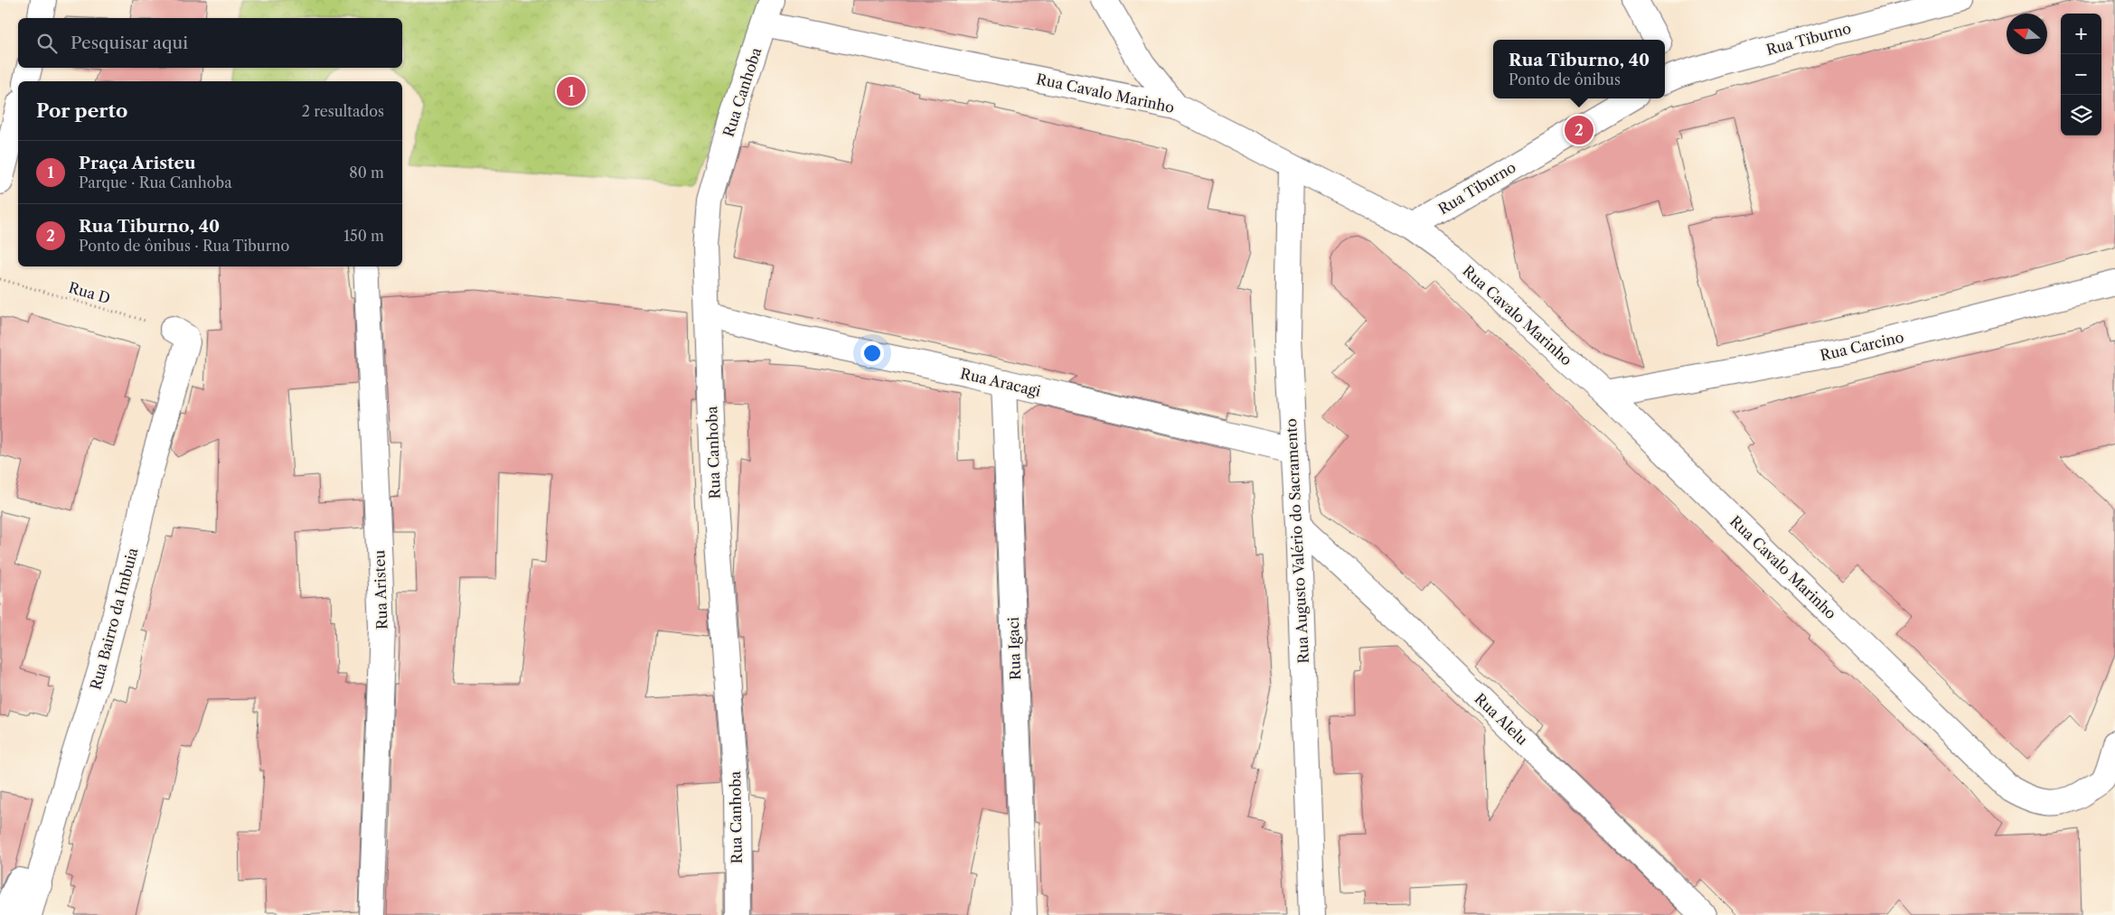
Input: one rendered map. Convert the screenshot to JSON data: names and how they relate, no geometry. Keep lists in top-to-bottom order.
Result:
{
  "streets": {
    "street": [
      "Rua Tiburno",
      "Rua Canhoba",
      "Rua Cavalo Marinho",
      "Rua Carcino",
      "Rua Aracagi",
      "Rua Augusto Valério do Sacramento",
      "Rua Aristeu",
      "Rua Bairro da Imbuia",
      "Rua Igaci",
      "Rua Alelu"
    ],
    "path": ["Rua D"]
  },
  "crossings": [
    ["Rua Tiburno", "Rua Cavalo Marinho"],
    ["Rua Canhoba", "Rua Cavalo Marinho"],
    ["Rua Canhoba", "Rua Aracagi"],
    ["Rua Cavalo Marinho", "Rua Carcino"],
    ["Rua Cavalo Marinho", "Rua Augusto Valério do Sacramento"],
    ["Rua D", "Rua Bairro da Imbuia"],
    ["Rua Aracagi", "Rua Augusto Valério do Sacramento"],
    ["Rua Aracagi", "Rua Igaci"],
    ["Rua Augusto Valério do Sacramento", "Rua Alelu"]
  ],
  "north": "left",
  "page": {
    "map_buttons": ["+", "−"],
    "search": "Pesquisar aqui",
    "popup": ["Rua Tiburno, 40", "Ponto de ônibus"],
    "pins": ["1", "2"],
    "heading": ["Por perto", "2 resultados"],
    "list": [
      {
        "mark": "1",
        "name": "Praça Aristeu",
        "note": "Parque · Rua Canhoba",
        "value": "80 m"
      },
      {
        "mark": "2",
        "name": "Rua Tiburno, 40",
        "note": "Ponto de ônibus · Rua Tiburno",
        "value": "150 m"
      }
    ]
  }
}
